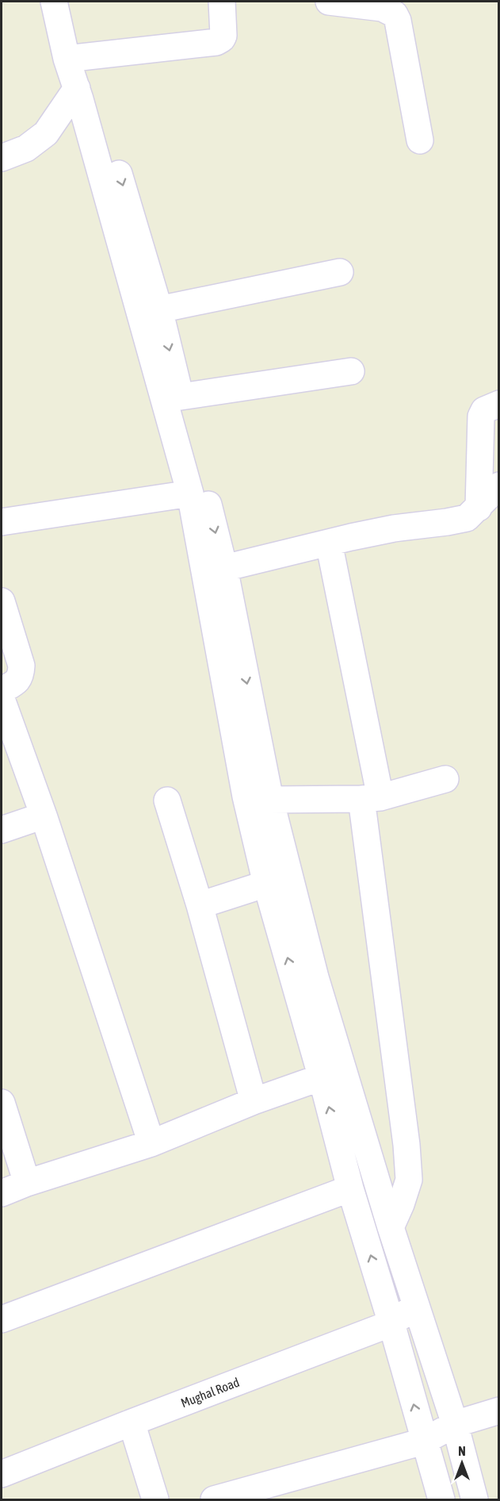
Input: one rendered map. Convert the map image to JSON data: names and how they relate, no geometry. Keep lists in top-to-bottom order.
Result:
{
  "streets": {
    "street": ["Mughal Road"]
  },
  "north": "top"
}
